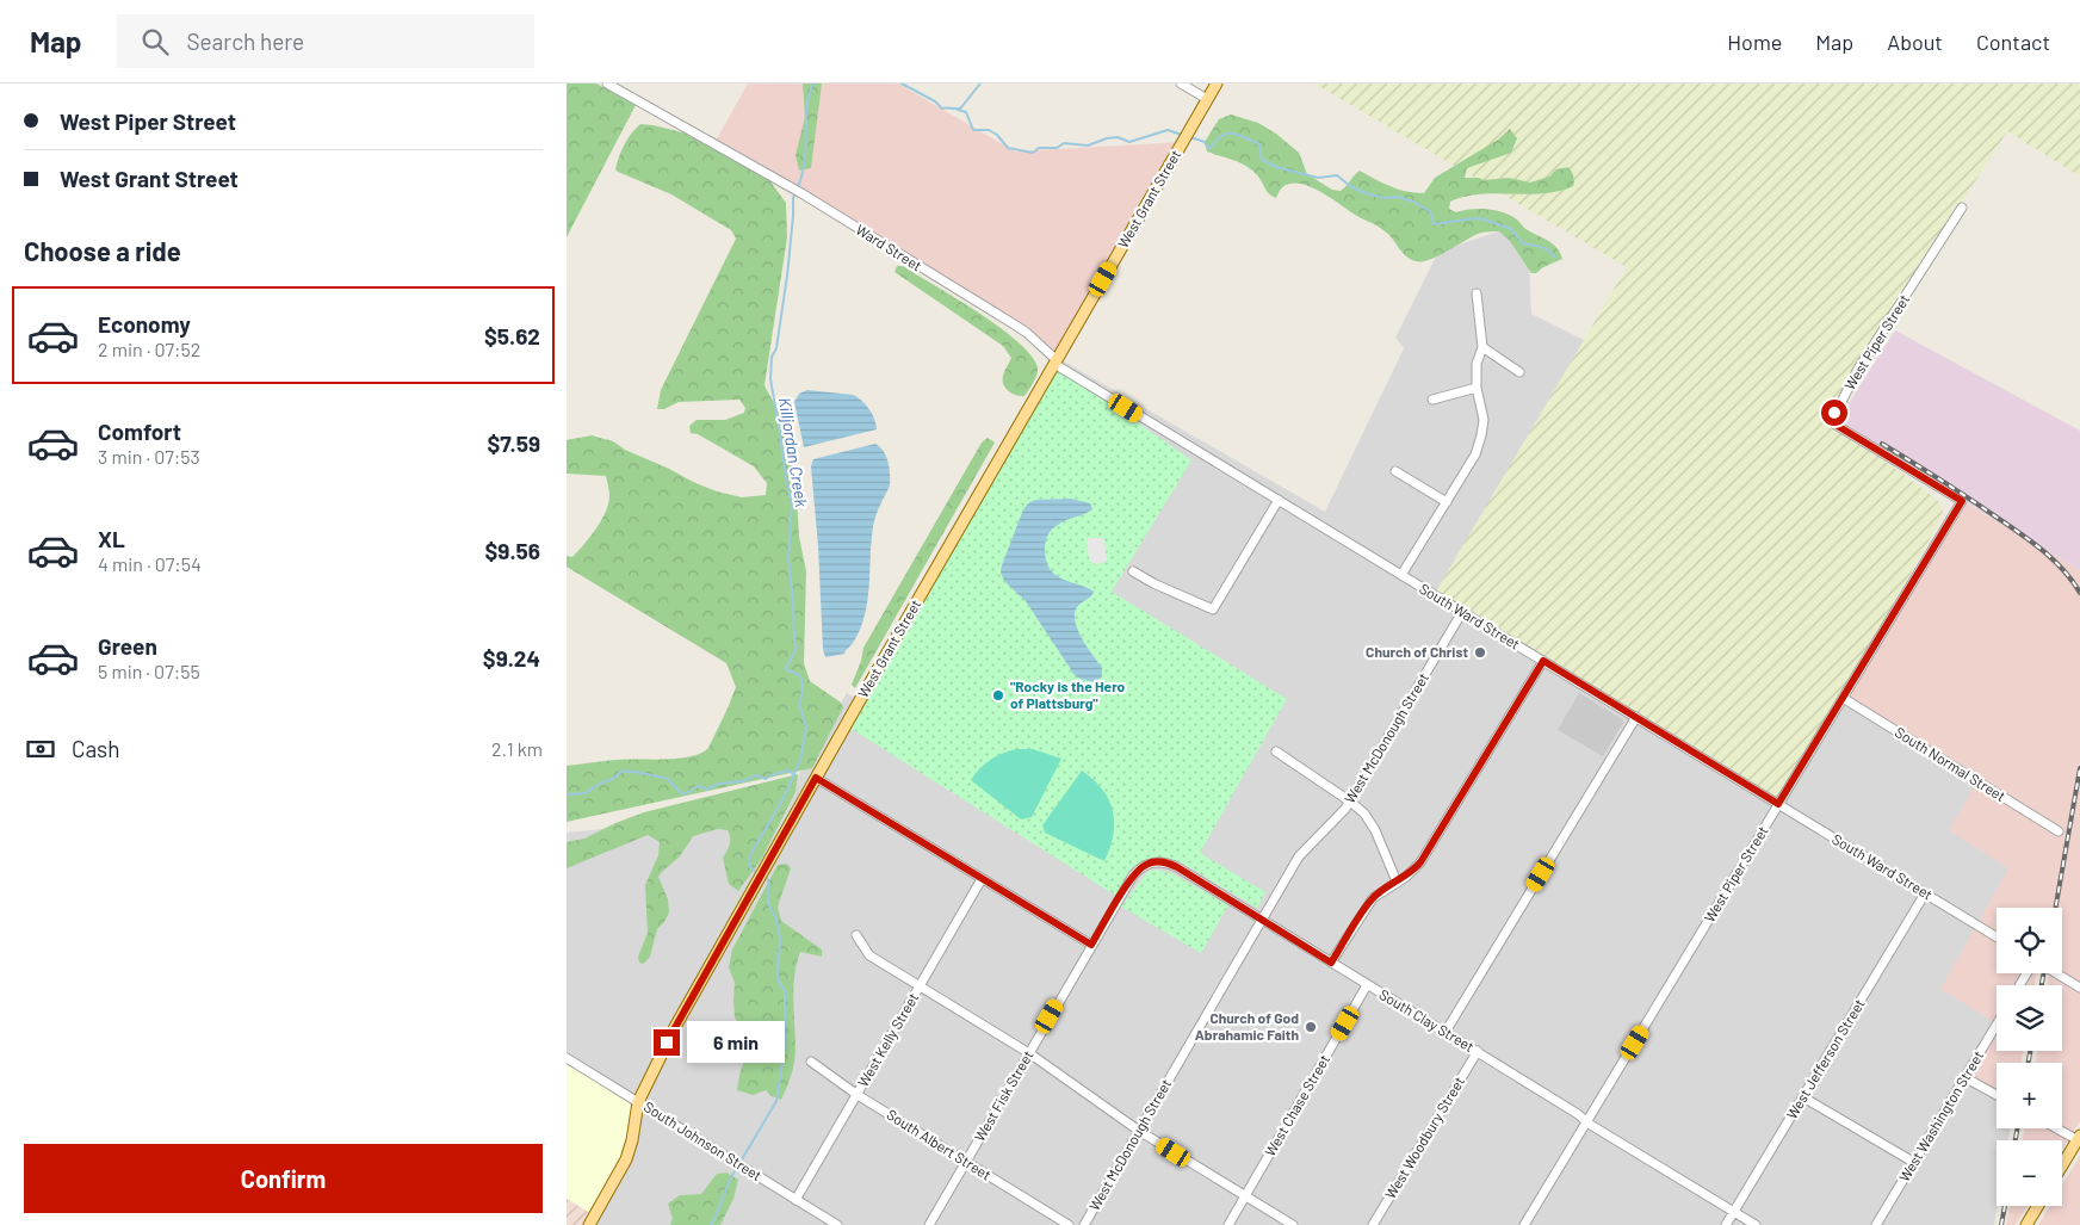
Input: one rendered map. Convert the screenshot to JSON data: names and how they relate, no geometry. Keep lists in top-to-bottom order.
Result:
{
  "streets": {
    "main road": ["West Grant Street"],
    "street": [
      "Ward Street",
      "West Piper Street",
      "South Ward Street",
      "West McDonough Street",
      "South Normal Street",
      "South Clay Street",
      "West Kelly Street",
      "West Jefferson Street",
      "West Fisk Street",
      "West Chase Street",
      "West Washington Street",
      "West Woodbury Street",
      "South Johnson Street",
      "South Albert Street"
    ]
  },
  "crossings": [
    ["West Grant Street", "Ward Street"],
    ["West Grant Street", "South Ward Street"],
    ["West Grant Street", "South Johnson Street"],
    ["Ward Street", "South Ward Street"],
    ["West Piper Street", "South Ward Street"],
    ["West Piper Street", "South Normal Street"],
    ["West Piper Street", "South Clay Street"],
    ["South Ward Street", "West McDonough Street"],
    ["South Ward Street", "West Jefferson Street"],
    ["West McDonough Street", "South Clay Street"],
    ["South Clay Street", "West Jefferson Street"],
    ["South Clay Street", "West Fisk Street"],
    ["South Clay Street", "West Chase Street"],
    ["South Clay Street", "West Woodbury Street"],
    ["West Kelly Street", "South Johnson Street"],
    ["West Kelly Street", "South Albert Street"],
    ["West Fisk Street", "South Albert Street"]
  ],
  "water": ["Killjordan Creek"],
  "places": ["Church of Christ", "\"Rocky is the Hero of Plattsburg\"", "Church of God Abrahamic Faith"],
  "page": {
    "header": "Map",
    "search": "Search here",
    "nav": [
      "Home",
      "Map",
      "About",
      "Contact"
    ],
    "banner": ["West Piper Street", "West Grant Street"],
    "heading": "Choose a ride",
    "list": [
      {
        "name": "Economy",
        "note": "2 min · 07:52",
        "value": "$5.62"
      },
      {
        "name": "Comfort",
        "note": "3 min · 07:53",
        "value": "$7.59"
      },
      {
        "name": "XL",
        "note": "4 min · 07:54",
        "value": "$9.56"
      },
      {
        "name": "Green",
        "note": "5 min · 07:55",
        "value": "$9.24"
      }
    ],
    "pay": ["Cash", "2.1 km"],
    "map_buttons": ["+", "−"],
    "bubble": "6 min",
    "buttons": "Confirm"
  }
}
